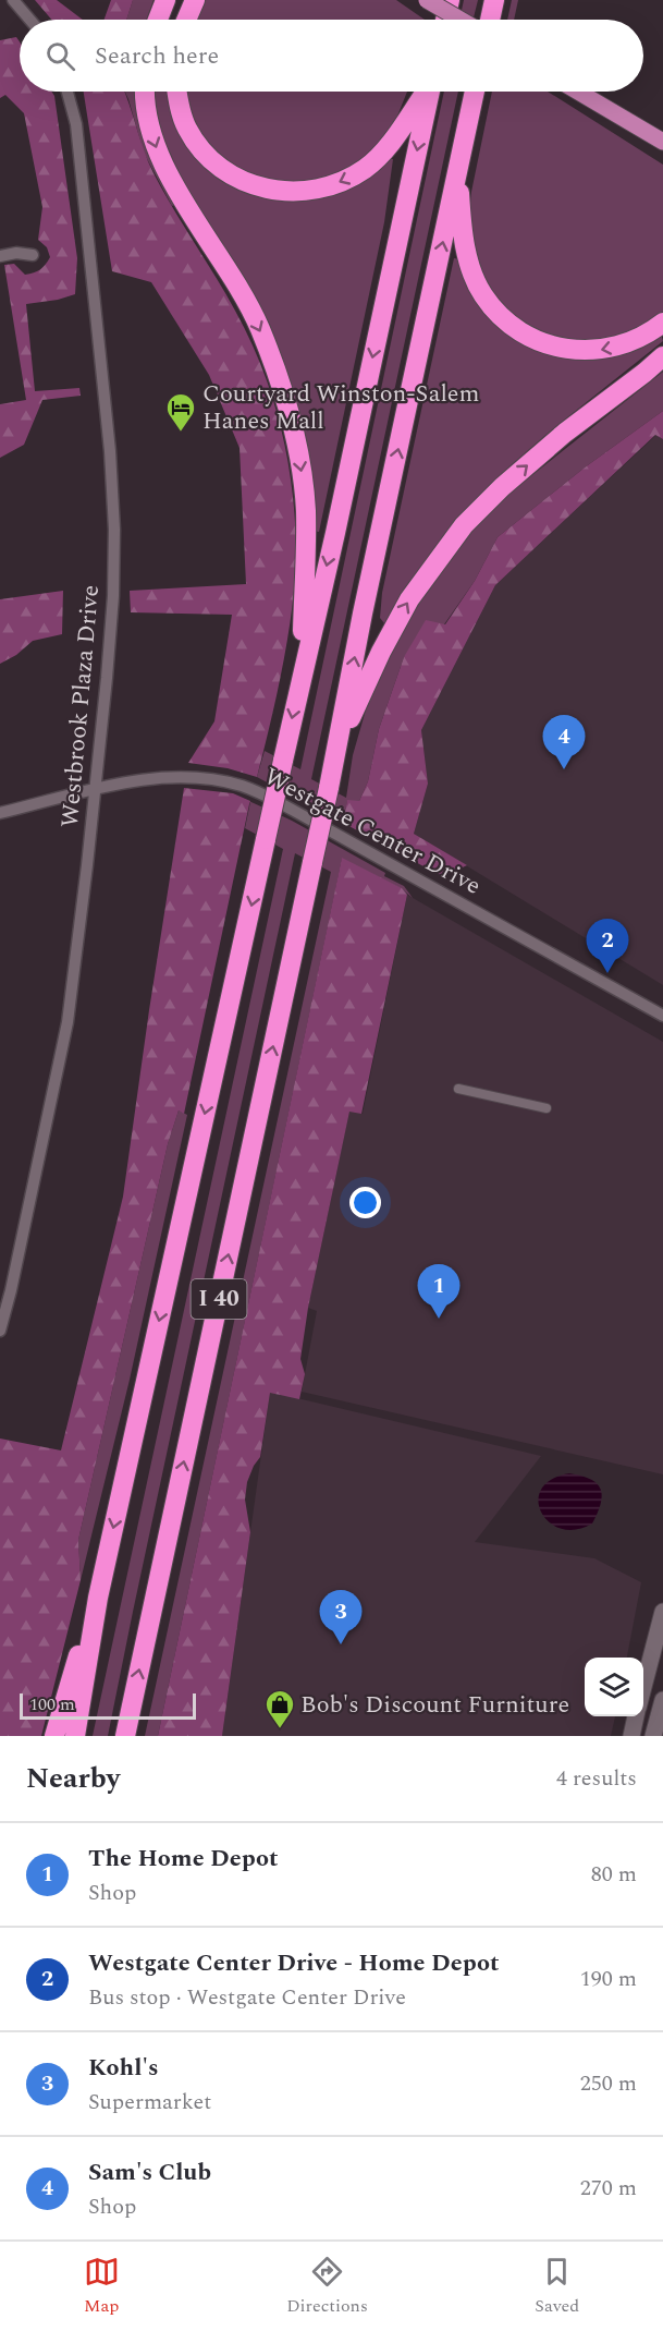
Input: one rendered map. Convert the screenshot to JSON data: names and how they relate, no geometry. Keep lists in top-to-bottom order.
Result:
{
  "streets": {
    "highway": ["I 40"],
    "street": ["Westbrook Plaza Drive", "Westgate Center Drive"]
  },
  "crossings": [
    ["Westbrook Plaza Drive", "Westgate Center Drive"]
  ],
  "places": {
    "hotel": ["Courtyard Winston-Salem Hanes Mall"],
    "shop": ["Bob's Discount Furniture"]
  },
  "scale_bar": "100 m",
  "page": {
    "search": "Search here",
    "pins": [
      "4",
      "2",
      "1",
      "3"
    ],
    "scale": "100 m",
    "heading": ["Nearby", "4 results"],
    "list": [
      {
        "mark": "1",
        "name": "The Home Depot",
        "note": "Shop",
        "value": "80 m"
      },
      {
        "mark": "2",
        "name": "Westgate Center Drive - Home Depot",
        "note": "Bus stop · Westgate Center Drive",
        "value": "190 m"
      },
      {
        "mark": "3",
        "name": "Kohl's",
        "note": "Supermarket",
        "value": "250 m"
      },
      {
        "mark": "4",
        "name": "Sam's Club",
        "note": "Shop",
        "value": "270 m"
      }
    ],
    "nav": ["Map", "Directions", "Saved"]
  }
}
